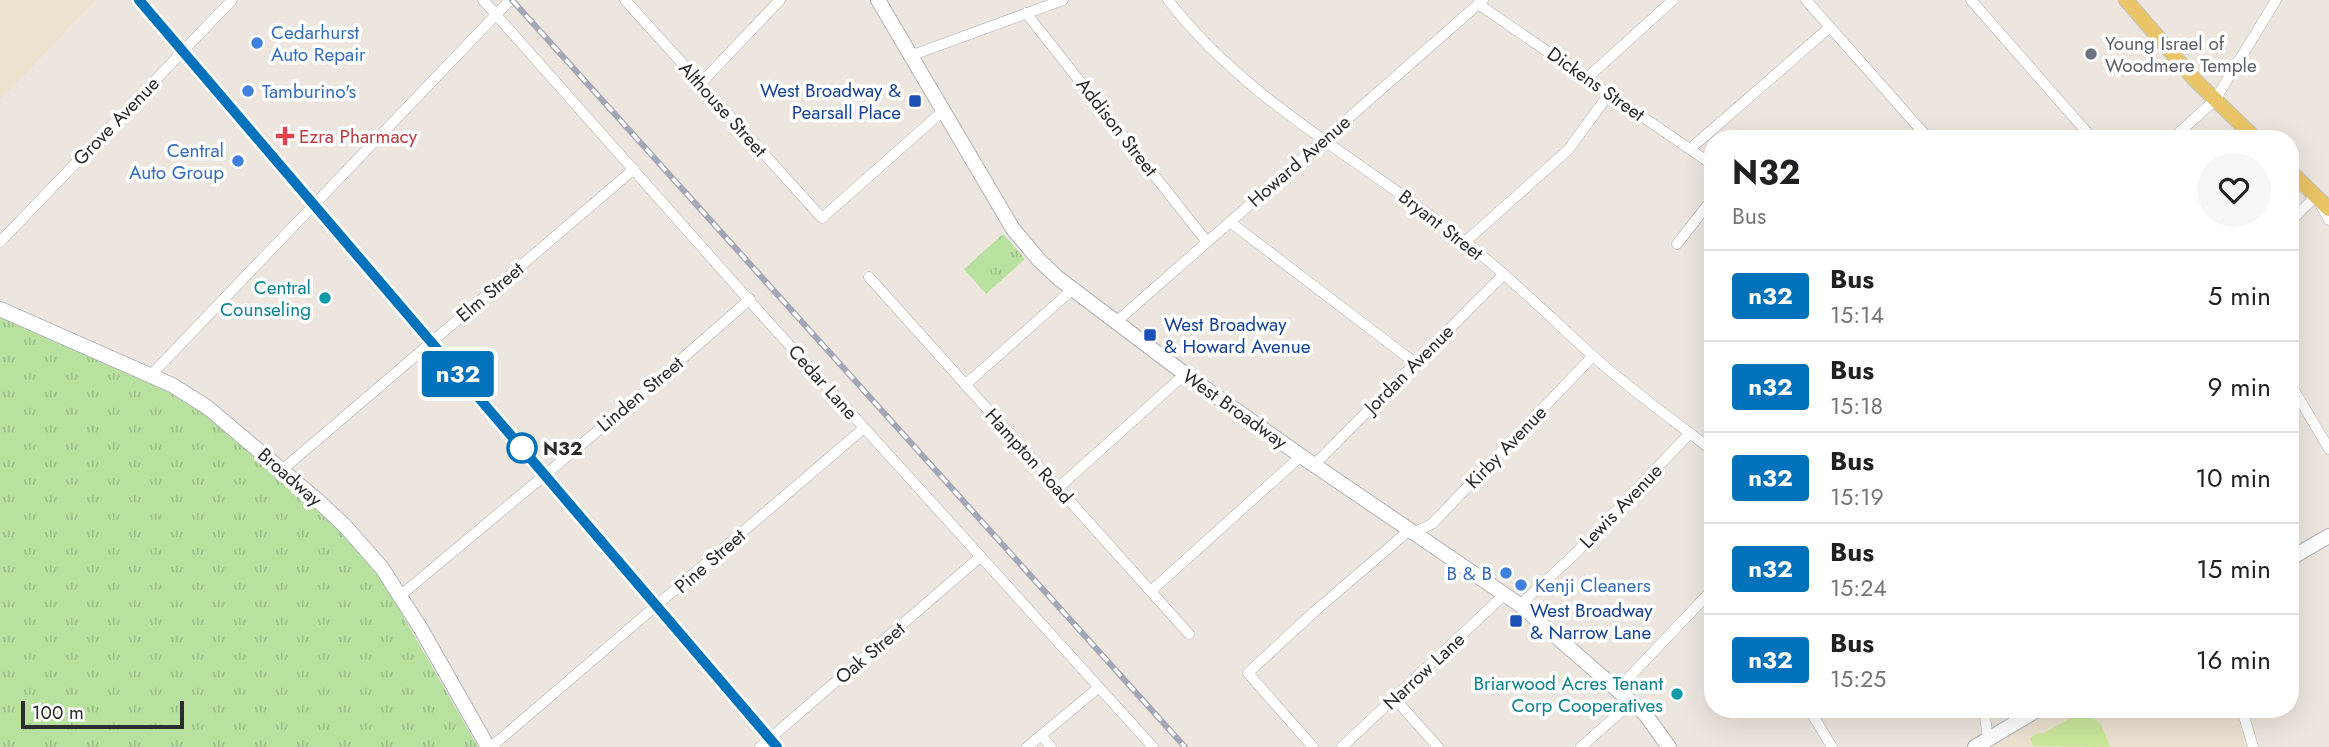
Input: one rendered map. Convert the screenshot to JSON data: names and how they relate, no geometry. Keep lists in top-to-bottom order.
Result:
{
  "streets": {
    "main road": ["West Broadway", "Broadway"],
    "street": [
      "Dickens Street",
      "Althouse Street",
      "Grove Avenue",
      "Addison Street",
      "Howard Avenue",
      "Bryant Street",
      "Elm Street",
      "Jordan Avenue",
      "Cedar Lane",
      "Linden Street",
      "Kirby Avenue",
      "Hampton Road",
      "Lewis Avenue",
      "Pine Street",
      "Oak Street",
      "Narrow Lane"
    ]
  },
  "crossings": [
    ["Dickens Street", "Howard Avenue"],
    ["Althouse Street", "West Broadway"],
    ["Addison Street", "Howard Avenue"],
    ["Howard Avenue", "Bryant Street"],
    ["Howard Avenue", "West Broadway"],
    ["Bryant Street", "Jordan Avenue"],
    ["Bryant Street", "Kirby Avenue"],
    ["Bryant Street", "Lewis Avenue"],
    ["Elm Street", "Cedar Lane"],
    ["Elm Street", "Broadway"],
    ["Jordan Avenue", "West Broadway"],
    ["Cedar Lane", "Linden Street"],
    ["Cedar Lane", "Pine Street"],
    ["Cedar Lane", "Oak Street"],
    ["Linden Street", "Broadway"],
    ["West Broadway", "Kirby Avenue"],
    ["West Broadway", "Lewis Avenue"],
    ["West Broadway", "Narrow Lane"],
    ["Broadway", "Pine Street"]
  ],
  "places": {
    "other": [
      "Cedarhurst Auto Repair",
      "Young Israel of Woodmere Temple",
      "Tamburino's",
      "Central Auto Group",
      "Central Counseling",
      "N32",
      "B & B",
      "Kenji Cleaners",
      "Briarwood Acres Tenant Corp Cooperatives"
    ],
    "transit": ["West Broadway & Pearsall Place", "West Broadway & Howard Avenue", "West Broadway & Narrow Lane"],
    "health": ["Ezra Pharmacy"]
  },
  "lines": ["bus line n32"],
  "scale_bar": "100 m",
  "page": {
    "on_map": "n32",
    "heading": ["N32", "Bus"],
    "list": [
      {
        "mark": "n32",
        "name": "Bus",
        "note": "15:14",
        "value": "5 min"
      },
      {
        "mark": "n32",
        "name": "Bus",
        "note": "15:18",
        "value": "9 min"
      },
      {
        "mark": "n32",
        "name": "Bus",
        "note": "15:19",
        "value": "10 min"
      },
      {
        "mark": "n32",
        "name": "Bus",
        "note": "15:24",
        "value": "15 min"
      },
      {
        "mark": "n32",
        "name": "Bus",
        "note": "15:25",
        "value": "16 min"
      }
    ],
    "scale": "100 m"
  }
}
